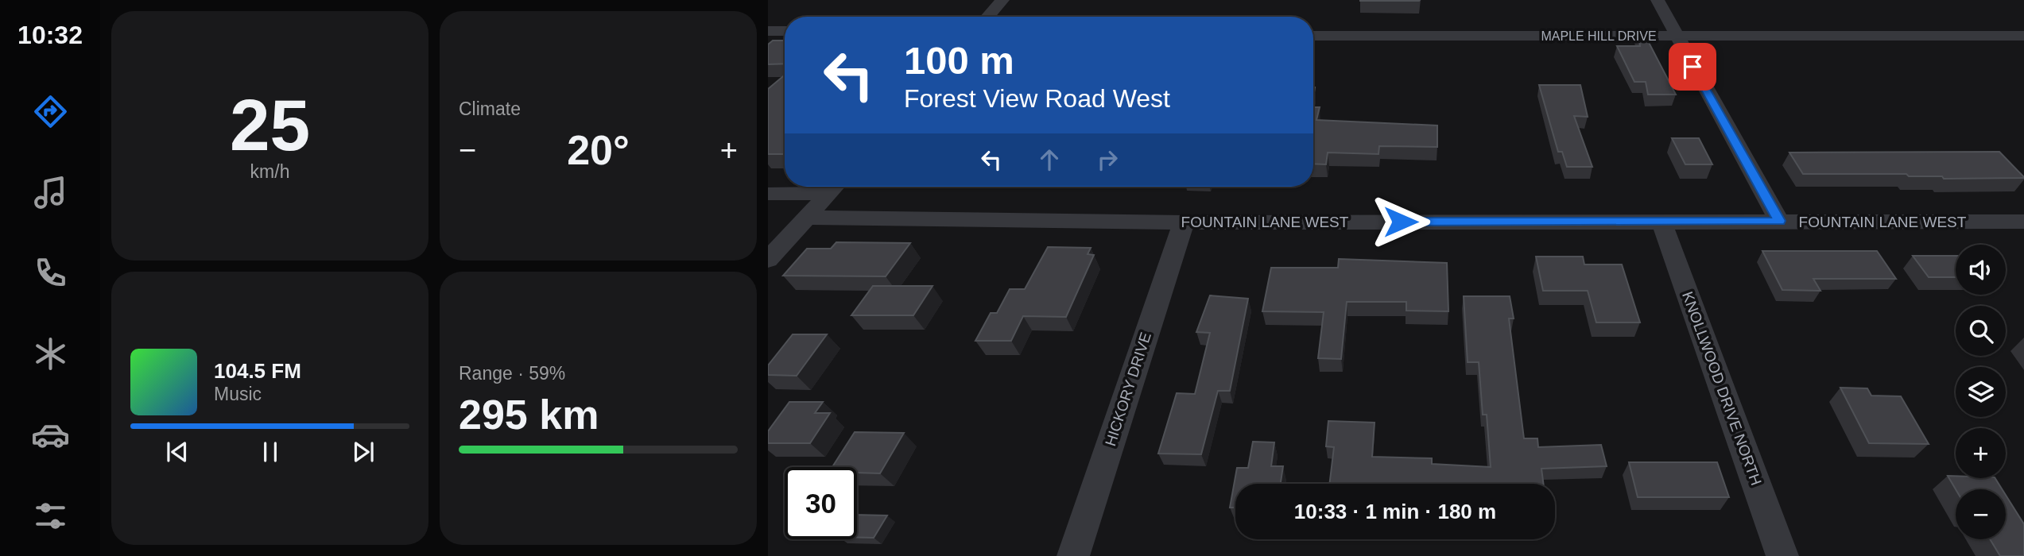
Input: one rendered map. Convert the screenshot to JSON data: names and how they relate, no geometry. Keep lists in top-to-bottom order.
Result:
{
  "streets": {
    "street": [
      "MAPLE HILL DRIVE",
      "FOUNTAIN LANE WEST",
      "KNOLLWOOD DRIVE NORTH",
      "HICKORY DRIVE"
    ]
  },
  "crossings": [
    ["FOUNTAIN LANE WEST", "KNOLLWOOD DRIVE NORTH"],
    ["FOUNTAIN LANE WEST", "HICKORY DRIVE"]
  ],
  "page": {
    "tabs": "10:32",
    "tile": [
      ["25", "km/h"],
      "Climate",
      ["Range · 59%", "295 km"]
    ],
    "turn": ["100 m", "Forest View Road West"],
    "heat": ["−", "20°", "+"],
    "map_buttons": ["+", "−"],
    "song": ["104.5 FM", "Music"],
    "limit": "30",
    "trip": "10:33 · 1 min · 180 m"
  }
}
